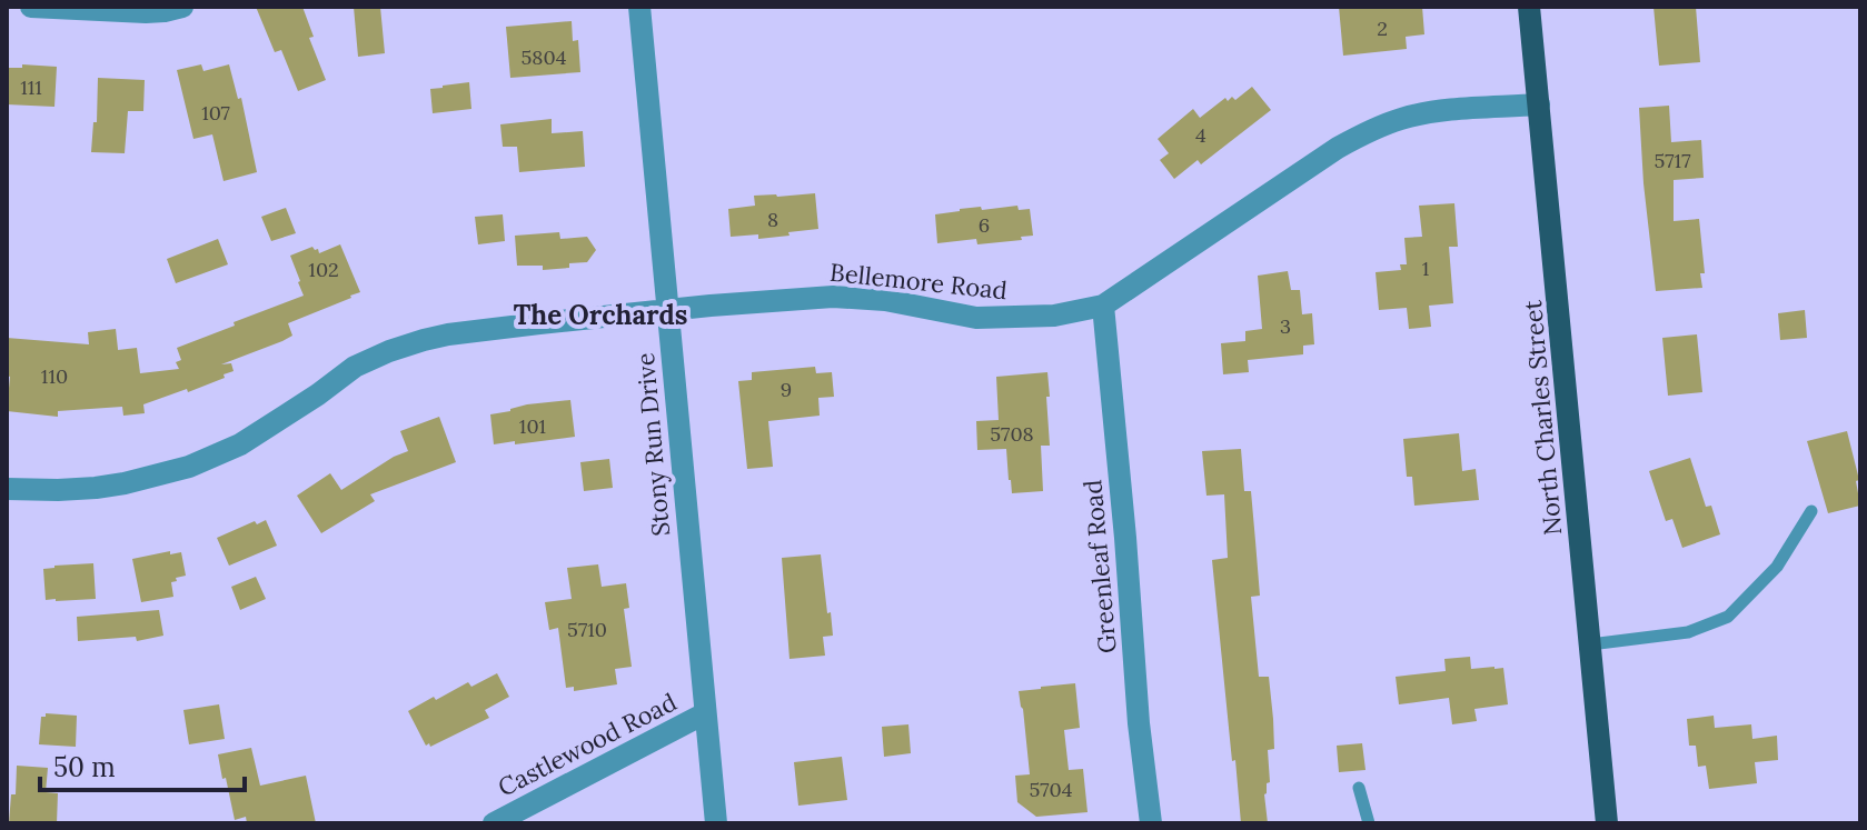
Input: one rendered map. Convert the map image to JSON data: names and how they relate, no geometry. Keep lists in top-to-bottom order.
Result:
{
  "streets": {
    "main road": ["North Charles Street"],
    "street": [
      "Bellemore Road",
      "Stony Run Drive",
      "Greenleaf Road",
      "Castlewood Road"
    ]
  },
  "crossings": [
    ["Bellemore Road", "North Charles Street"],
    ["Bellemore Road", "Stony Run Drive"],
    ["Bellemore Road", "Greenleaf Road"],
    ["Stony Run Drive", "Castlewood Road"]
  ],
  "districts": ["The Orchards"],
  "house_numbers": [
    "2",
    "5804",
    "111",
    "107",
    "4",
    "5717",
    "8",
    "6",
    "1",
    "102",
    "3",
    "110",
    "9",
    "101",
    "5708",
    "5710",
    "5704"
  ],
  "scale_bar": "50 m"
}
